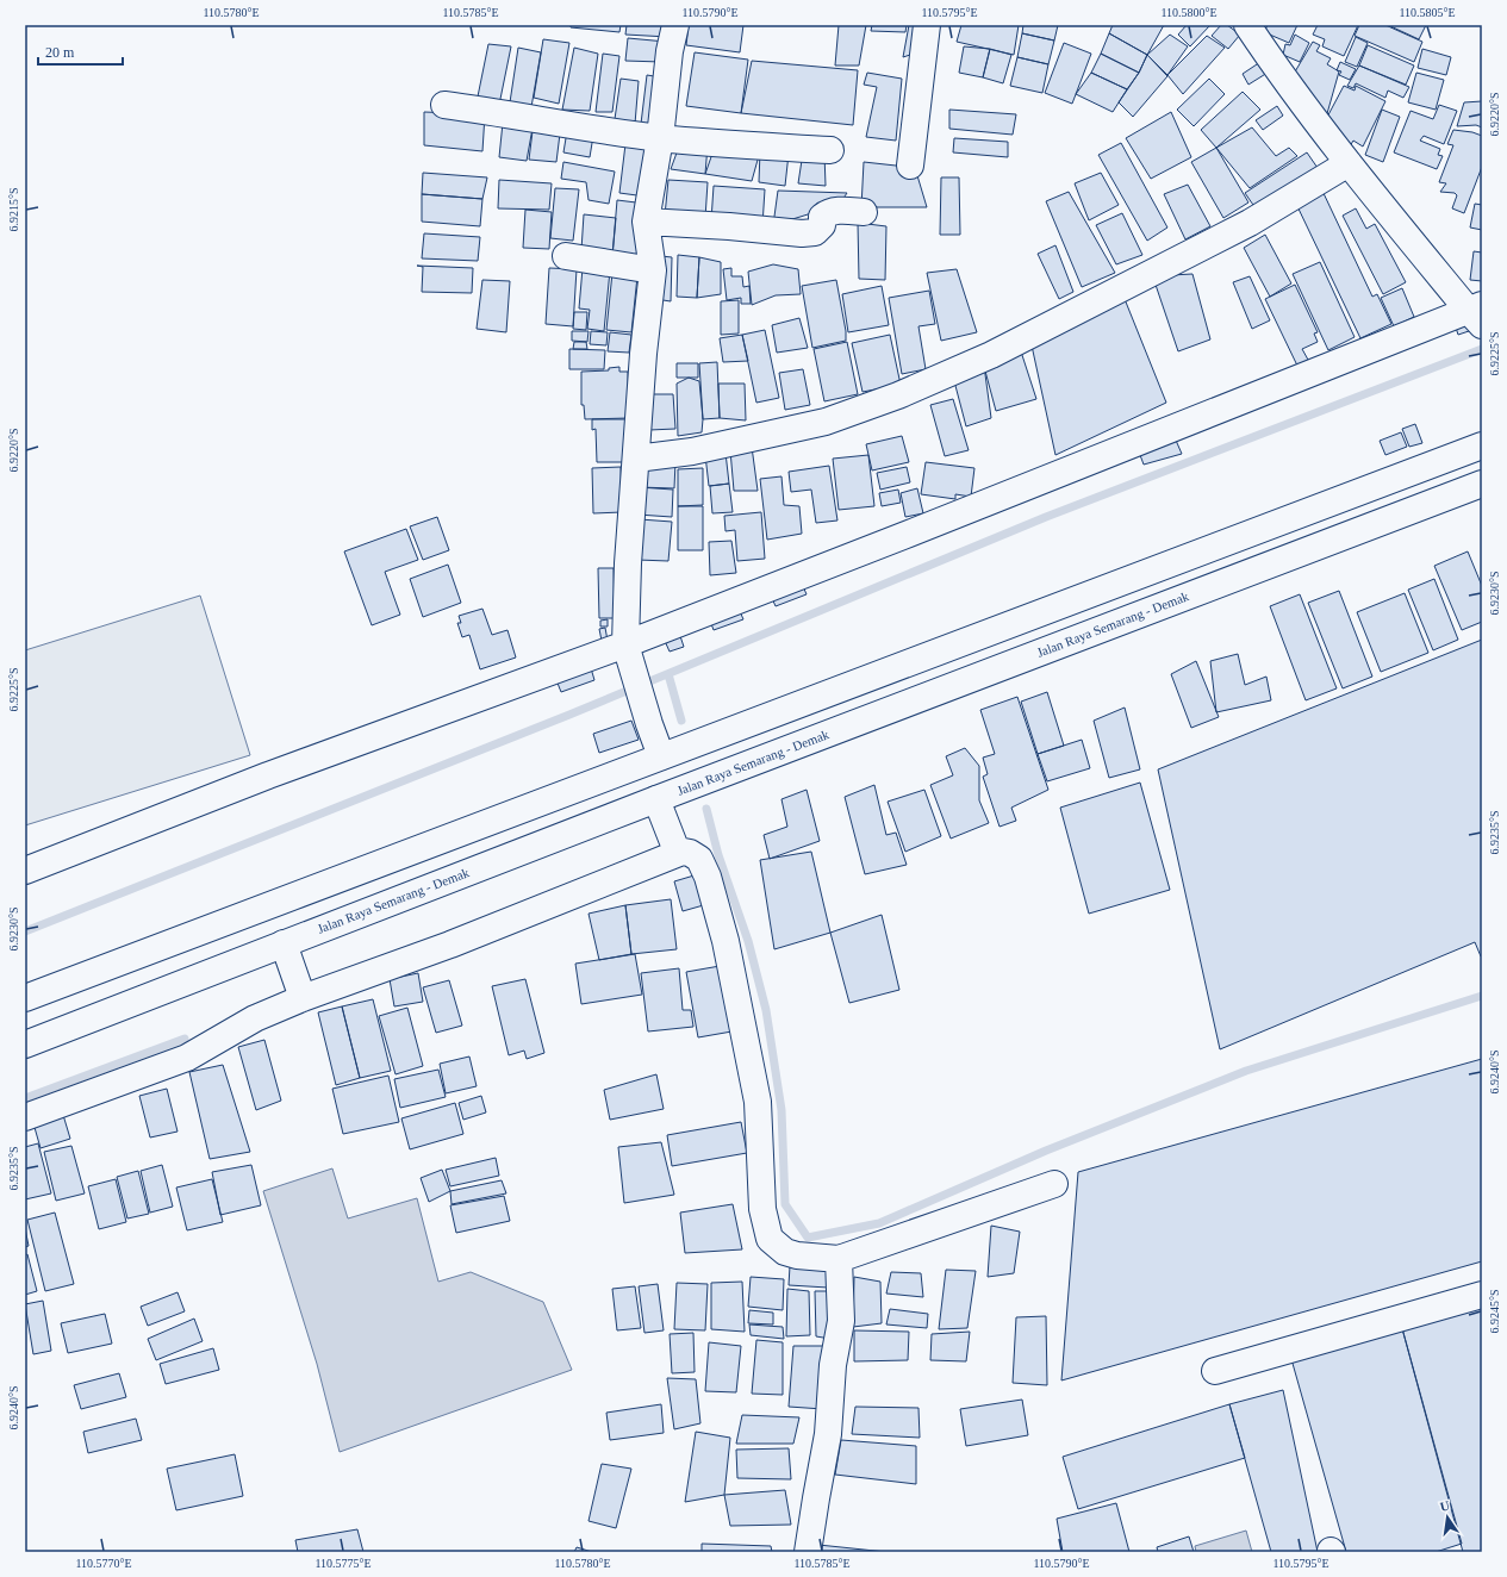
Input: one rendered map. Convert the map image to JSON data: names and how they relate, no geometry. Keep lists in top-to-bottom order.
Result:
{
  "streets": {
    "main road": ["Jalan Raya Semarang - Demak"]
  },
  "scale_bar": "20 m",
  "north": "top",
  "coordinates": [
    "110.5780°E",
    "110.5785°E",
    "110.5790°E",
    "110.5795°E",
    "110.5800°E",
    "110.5805°E",
    "6.9220°S",
    "6.9215°S",
    "6.9225°S",
    "6.9230°S",
    "6.9235°S",
    "6.9240°S",
    "6.9245°S",
    "110.5770°E",
    "110.5775°E"
  ]
}
